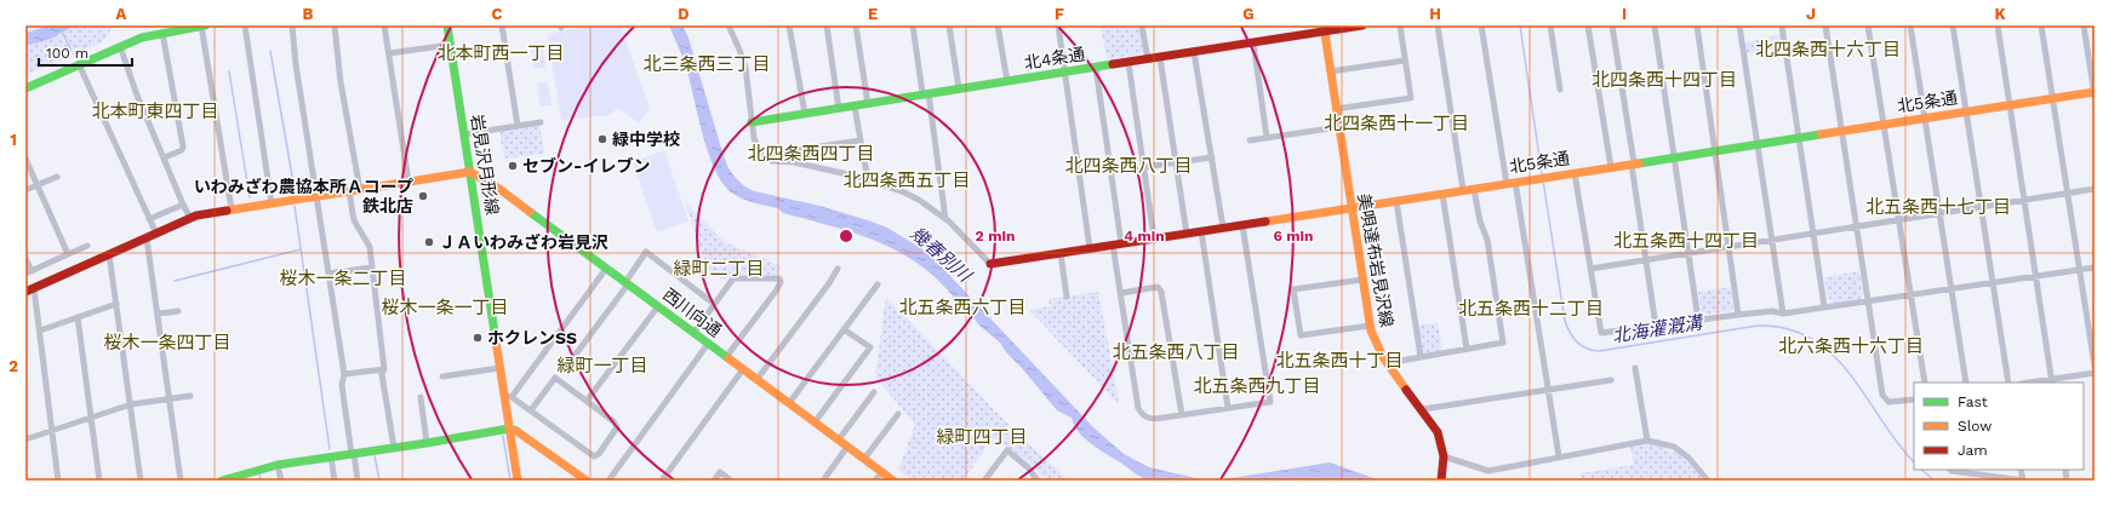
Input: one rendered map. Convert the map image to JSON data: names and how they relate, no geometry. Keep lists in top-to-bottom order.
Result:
{
  "streets": {
    "street": [
      "北4条通",
      "北5条通",
      "岩見沢月形線",
      "美唄達布岩見沢線",
      "西川向通"
    ]
  },
  "crossings": [
    ["北4条通", "美唄達布岩見沢線"],
    ["北5条通", "美唄達布岩見沢線"],
    ["岩見沢月形線", "西川向通"]
  ],
  "districts": [
    "北四条西十六丁目",
    "北本町西一丁目",
    "北三条西三丁目",
    "北四条西十四丁目",
    "北本町東四丁目",
    "北四条西十一丁目",
    "北四条西四丁目",
    "北四条西八丁目",
    "北四条西五丁目",
    "北五条西十七丁目",
    "北五条西十四丁目",
    "緑町二丁目",
    "桜木一条二丁目",
    "桜木一条一丁目",
    "北五条西六丁目",
    "北五条西十二丁目",
    "桜木一条四丁目",
    "北六条西十六丁目",
    "北五条西八丁目",
    "北五条西十丁目",
    "緑町一丁目",
    "北五条西九丁目",
    "緑町四丁目"
  ],
  "water": ["幾春別川", "北海灌漑溝"],
  "places": [
    "緑中学校",
    "セブン-イレブン",
    "いわみざわ農協本所Ａコープ 鉄北店",
    "ＪＡいわみざわ岩見沢",
    "ホクレンSS"
  ],
  "legend": ["Fast", "Slow", "Jam"],
  "scale_bar": "100 m",
  "grid": {
    "columns": [
      "A",
      "B",
      "C",
      "D",
      "E",
      "F",
      "G",
      "H",
      "I",
      "J",
      "K"
    ],
    "rows": ["1", "2"]
  },
  "rings": ["2 min", "4 min", "6 min"]
}
